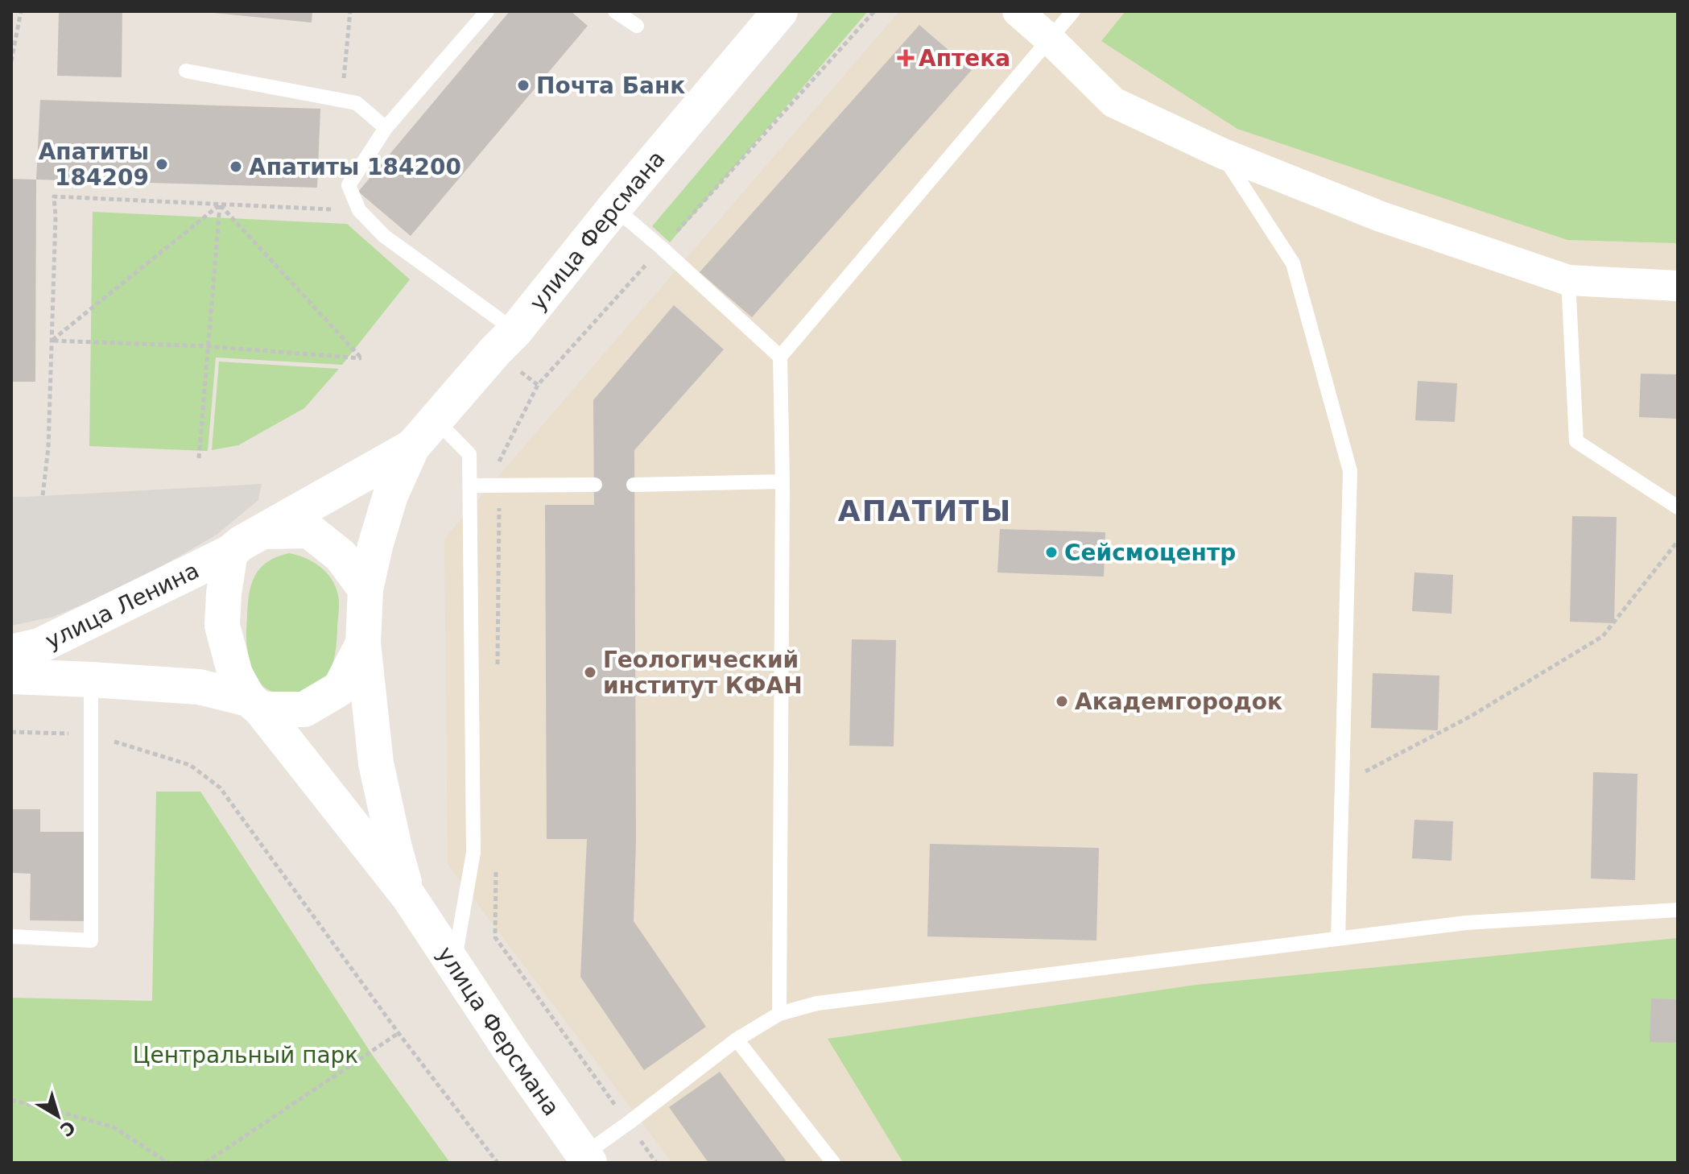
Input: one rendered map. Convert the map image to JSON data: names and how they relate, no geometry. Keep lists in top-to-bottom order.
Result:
{
  "streets": {
    "street": ["улица Ферсмана", "улица Ленина"]
  },
  "crossings": [
    ["улица Ферсмана", "улица Ленина"]
  ],
  "districts": ["АПАТИТЫ"],
  "parks": ["Центральный парк"],
  "places": {
    "health": ["Аптека"],
    "other": [
      "Почта Банк",
      "Апатиты 184209",
      "Апатиты 184200",
      "Сейсмоцентр",
      "Геологический институт КФАН",
      "Академгородок"
    ]
  },
  "north": "bottom right"
}
